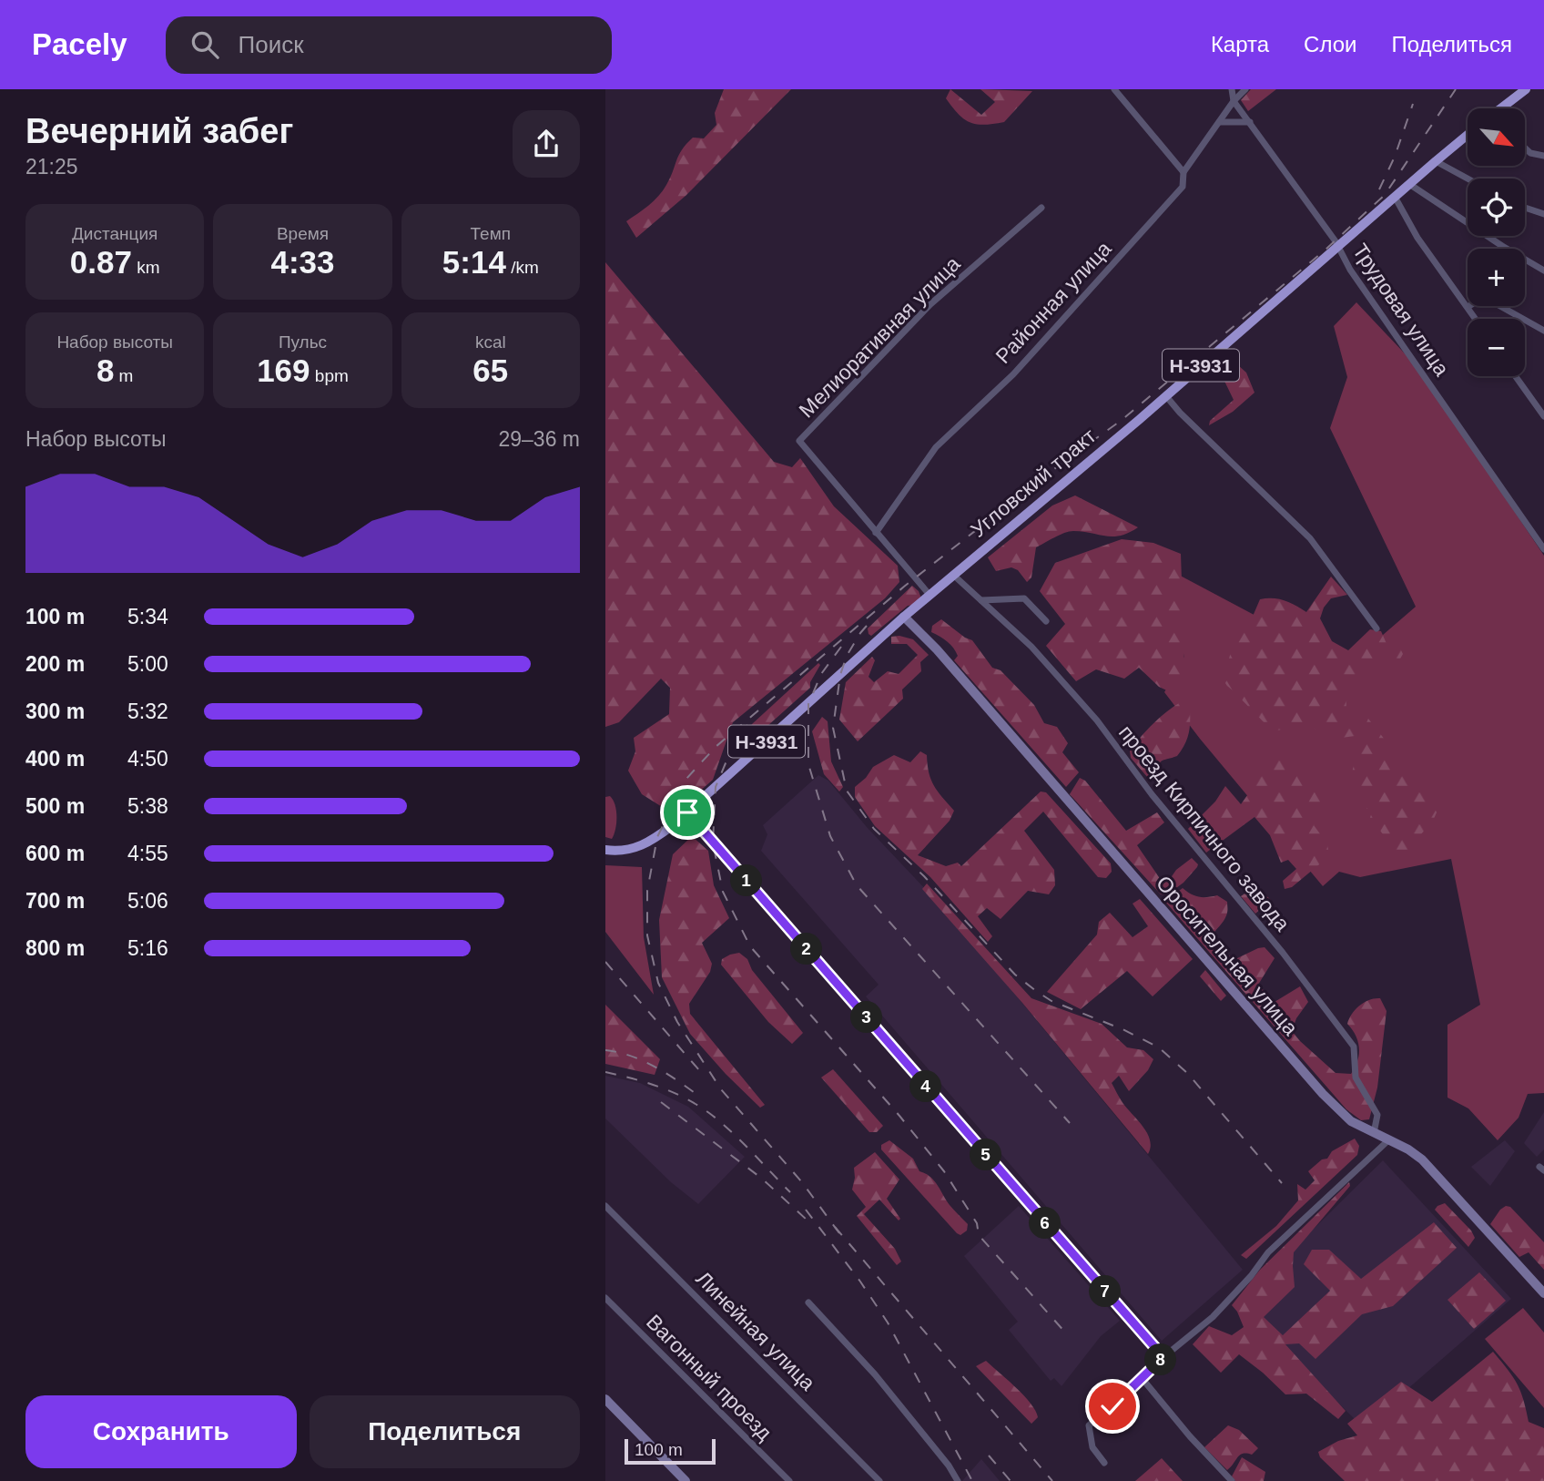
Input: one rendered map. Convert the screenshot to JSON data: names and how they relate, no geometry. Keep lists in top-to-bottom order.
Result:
{
  "streets": {
    "highway": ["Н-3931", "Угловский тракт"],
    "main road": ["Оросительная улица"],
    "street": [
      "Районная улица",
      "Трудовая улица",
      "Мелиоративная улица",
      "проезд Кирпичного завода",
      "Линейная улица",
      "Вагонный проезд"
    ]
  },
  "crossings": [
    ["Районная улица", "Трудовая улица"],
    ["Районная улица", "Мелиоративная улица"],
    ["Трудовая улица", "Угловский тракт"],
    ["Угловский тракт", "проезд Кирпичного завода"],
    ["Угловский тракт", "Оросительная улица"],
    ["проезд Кирпичного завода", "Оросительная улица"]
  ],
  "scale_bar": "100 m",
  "north": "bottom right",
  "page": {
    "header": "Pacely",
    "search": "Поиск",
    "nav": ["Карта", "Слои", "Поделиться"],
    "heading": ["Вечерний забег", "21:25"],
    "map_buttons": ["+", "−"],
    "stats": [
      ["Дистанция", "0.87 km"],
      ["Время", "4:33"],
      ["Темп", "5:14 /km"],
      ["Набор высоты", "8 m"],
      ["Пульс", "169 bpm"],
      ["kcal", "65"]
    ],
    "chart": ["Набор высоты", "29–36 m"],
    "list": [
      {
        "name": "100 m",
        "note": "5:34"
      },
      {
        "name": "200 m",
        "note": "5:00"
      },
      {
        "name": "300 m",
        "note": "5:32"
      },
      {
        "name": "400 m",
        "note": "4:50"
      },
      {
        "name": "500 m",
        "note": "5:38"
      },
      {
        "name": "600 m",
        "note": "4:55"
      },
      {
        "name": "700 m",
        "note": "5:06"
      },
      {
        "name": "800 m",
        "note": "5:16"
      }
    ],
    "pins": [
      "1",
      "2",
      "3",
      "4",
      "5",
      "6",
      "7",
      "8"
    ],
    "buttons": ["Сохранить", "Поделиться"],
    "scale": "100 m"
  }
}
